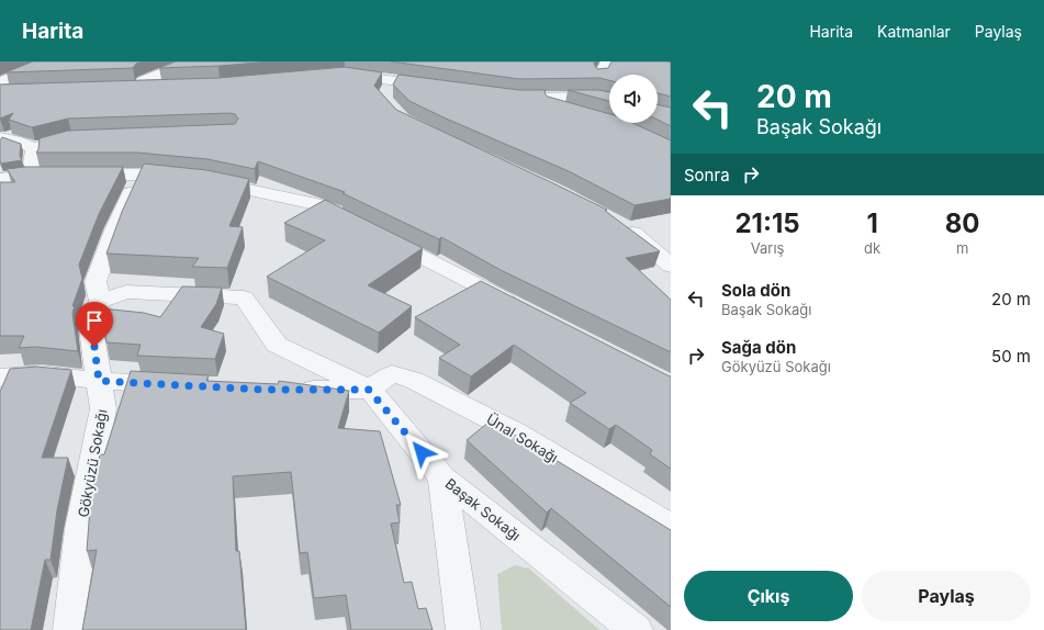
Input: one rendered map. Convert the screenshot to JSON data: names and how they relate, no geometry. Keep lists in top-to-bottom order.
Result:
{
  "streets": {
    "street": ["Ünal Sokağı", "Gökyüzü Sokağı", "Başak Sokağı"]
  },
  "crossings": [
    ["Ünal Sokağı", "Başak Sokağı"]
  ],
  "page": {
    "header": "Harita",
    "nav": ["Harita", "Katmanlar", "Paylaş"],
    "turn": ["20 m", "Başak Sokağı"],
    "then": "Sonra",
    "eta": [
      "21:15",
      "Varış",
      "1",
      "dk",
      "80",
      "m"
    ],
    "list": [
      {
        "name": "Sola dön",
        "note": "Başak Sokağı",
        "value": "20 m"
      },
      {
        "name": "Sağa dön",
        "note": "Gökyüzü Sokağı",
        "value": "50 m"
      }
    ],
    "buttons": ["Çıkış", "Paylaş"]
  }
}
